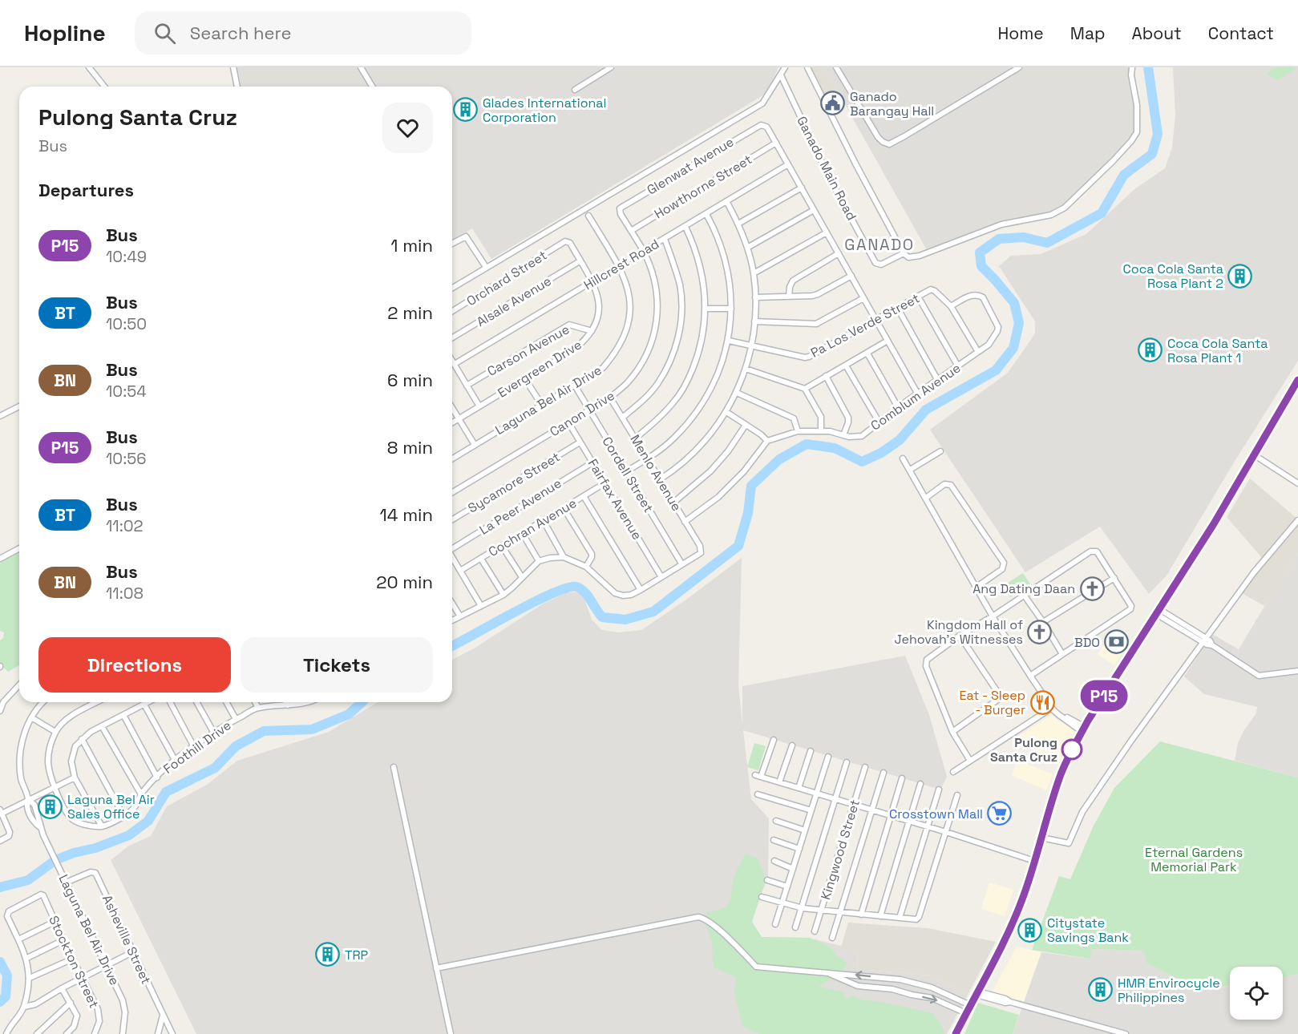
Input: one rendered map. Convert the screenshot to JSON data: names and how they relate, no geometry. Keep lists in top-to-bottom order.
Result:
{
  "streets": {
    "street": [
      "Glenwat Avenue",
      "Ganado Main Road",
      "Howthorne Street",
      "Hillcrest Road",
      "Orchard Street",
      "Alsale Avenue",
      "Pa Los Verde Street",
      "Carson Avenue",
      "Evergreen Drive",
      "Comblum Avenue",
      "Laguna Bel Air Drive",
      "Canon Drive",
      "Menlo Avenue",
      "Cordell Street",
      "Sycamore Street",
      "Fairfax Avenue",
      "La Peer Avenue",
      "Cochran Avenue",
      "Foothill Drive",
      "Kingwood Street",
      "Asheville Street",
      "Stockton Street"
    ]
  },
  "crossings": [
    ["Glenwat Avenue", "Howthorne Street"],
    ["Glenwat Avenue", "Canon Drive"],
    ["Howthorne Street", "Canon Drive"],
    ["Hillcrest Road", "Evergreen Drive"],
    ["Hillcrest Road", "Laguna Bel Air Drive"],
    ["Hillcrest Road", "Canon Drive"],
    ["Orchard Street", "Evergreen Drive"],
    ["Alsale Avenue", "Evergreen Drive"],
    ["Carson Avenue", "Evergreen Drive"],
    ["Laguna Bel Air Drive", "Cordell Street"],
    ["Laguna Bel Air Drive", "Asheville Street"],
    ["Canon Drive", "Menlo Avenue"],
    ["Canon Drive", "Cordell Street"],
    ["Canon Drive", "Fairfax Avenue"],
    ["Menlo Avenue", "Cordell Street"],
    ["Sycamore Street", "Fairfax Avenue"],
    ["Fairfax Avenue", "La Peer Avenue"],
    ["Fairfax Avenue", "Cochran Avenue"]
  ],
  "districts": ["GANADO"],
  "parks": ["Eternal Gardens Memorial Park"],
  "places": {
    "public building": ["Ganado Barangay Hall"],
    "building": [
      "Glades International Corporation",
      "Coca Cola Santa Rosa Plant 2",
      "Coca Cola Santa Rosa Plant 1",
      "Laguna Bel Air Sales Office",
      "Citystate Savings Bank",
      "TRP",
      "HMR Envirocycle Philippines"
    ],
    "church": ["Ang Dating Daan", "Kingdom Hall of Jehovah's Witnesses"],
    "bank": ["BDO"],
    "restaurant": ["Eat - Sleep - Burger"],
    "other": ["Pulong Santa Cruz"],
    "supermarket": ["Crosstown Mall"]
  },
  "lines": ["bus line P15"],
  "page": {
    "header": "Hopline",
    "search": "Search here",
    "nav": [
      "Home",
      "Map",
      "About",
      "Contact"
    ],
    "on_map": "P15",
    "heading": [
      ["Pulong Santa Cruz", "Bus"],
      "Departures"
    ],
    "list": [
      {
        "mark": "P15",
        "name": "Bus",
        "note": "10:49",
        "value": "1 min"
      },
      {
        "mark": "BT",
        "name": "Bus",
        "note": "10:50",
        "value": "2 min"
      },
      {
        "mark": "BN",
        "name": "Bus",
        "note": "10:54",
        "value": "6 min"
      },
      {
        "mark": "P15",
        "name": "Bus",
        "note": "10:56",
        "value": "8 min"
      },
      {
        "mark": "BT",
        "name": "Bus",
        "note": "11:02",
        "value": "14 min"
      },
      {
        "mark": "BN",
        "name": "Bus",
        "note": "11:08",
        "value": "20 min"
      }
    ],
    "buttons": ["Directions", "Tickets"]
  }
}
